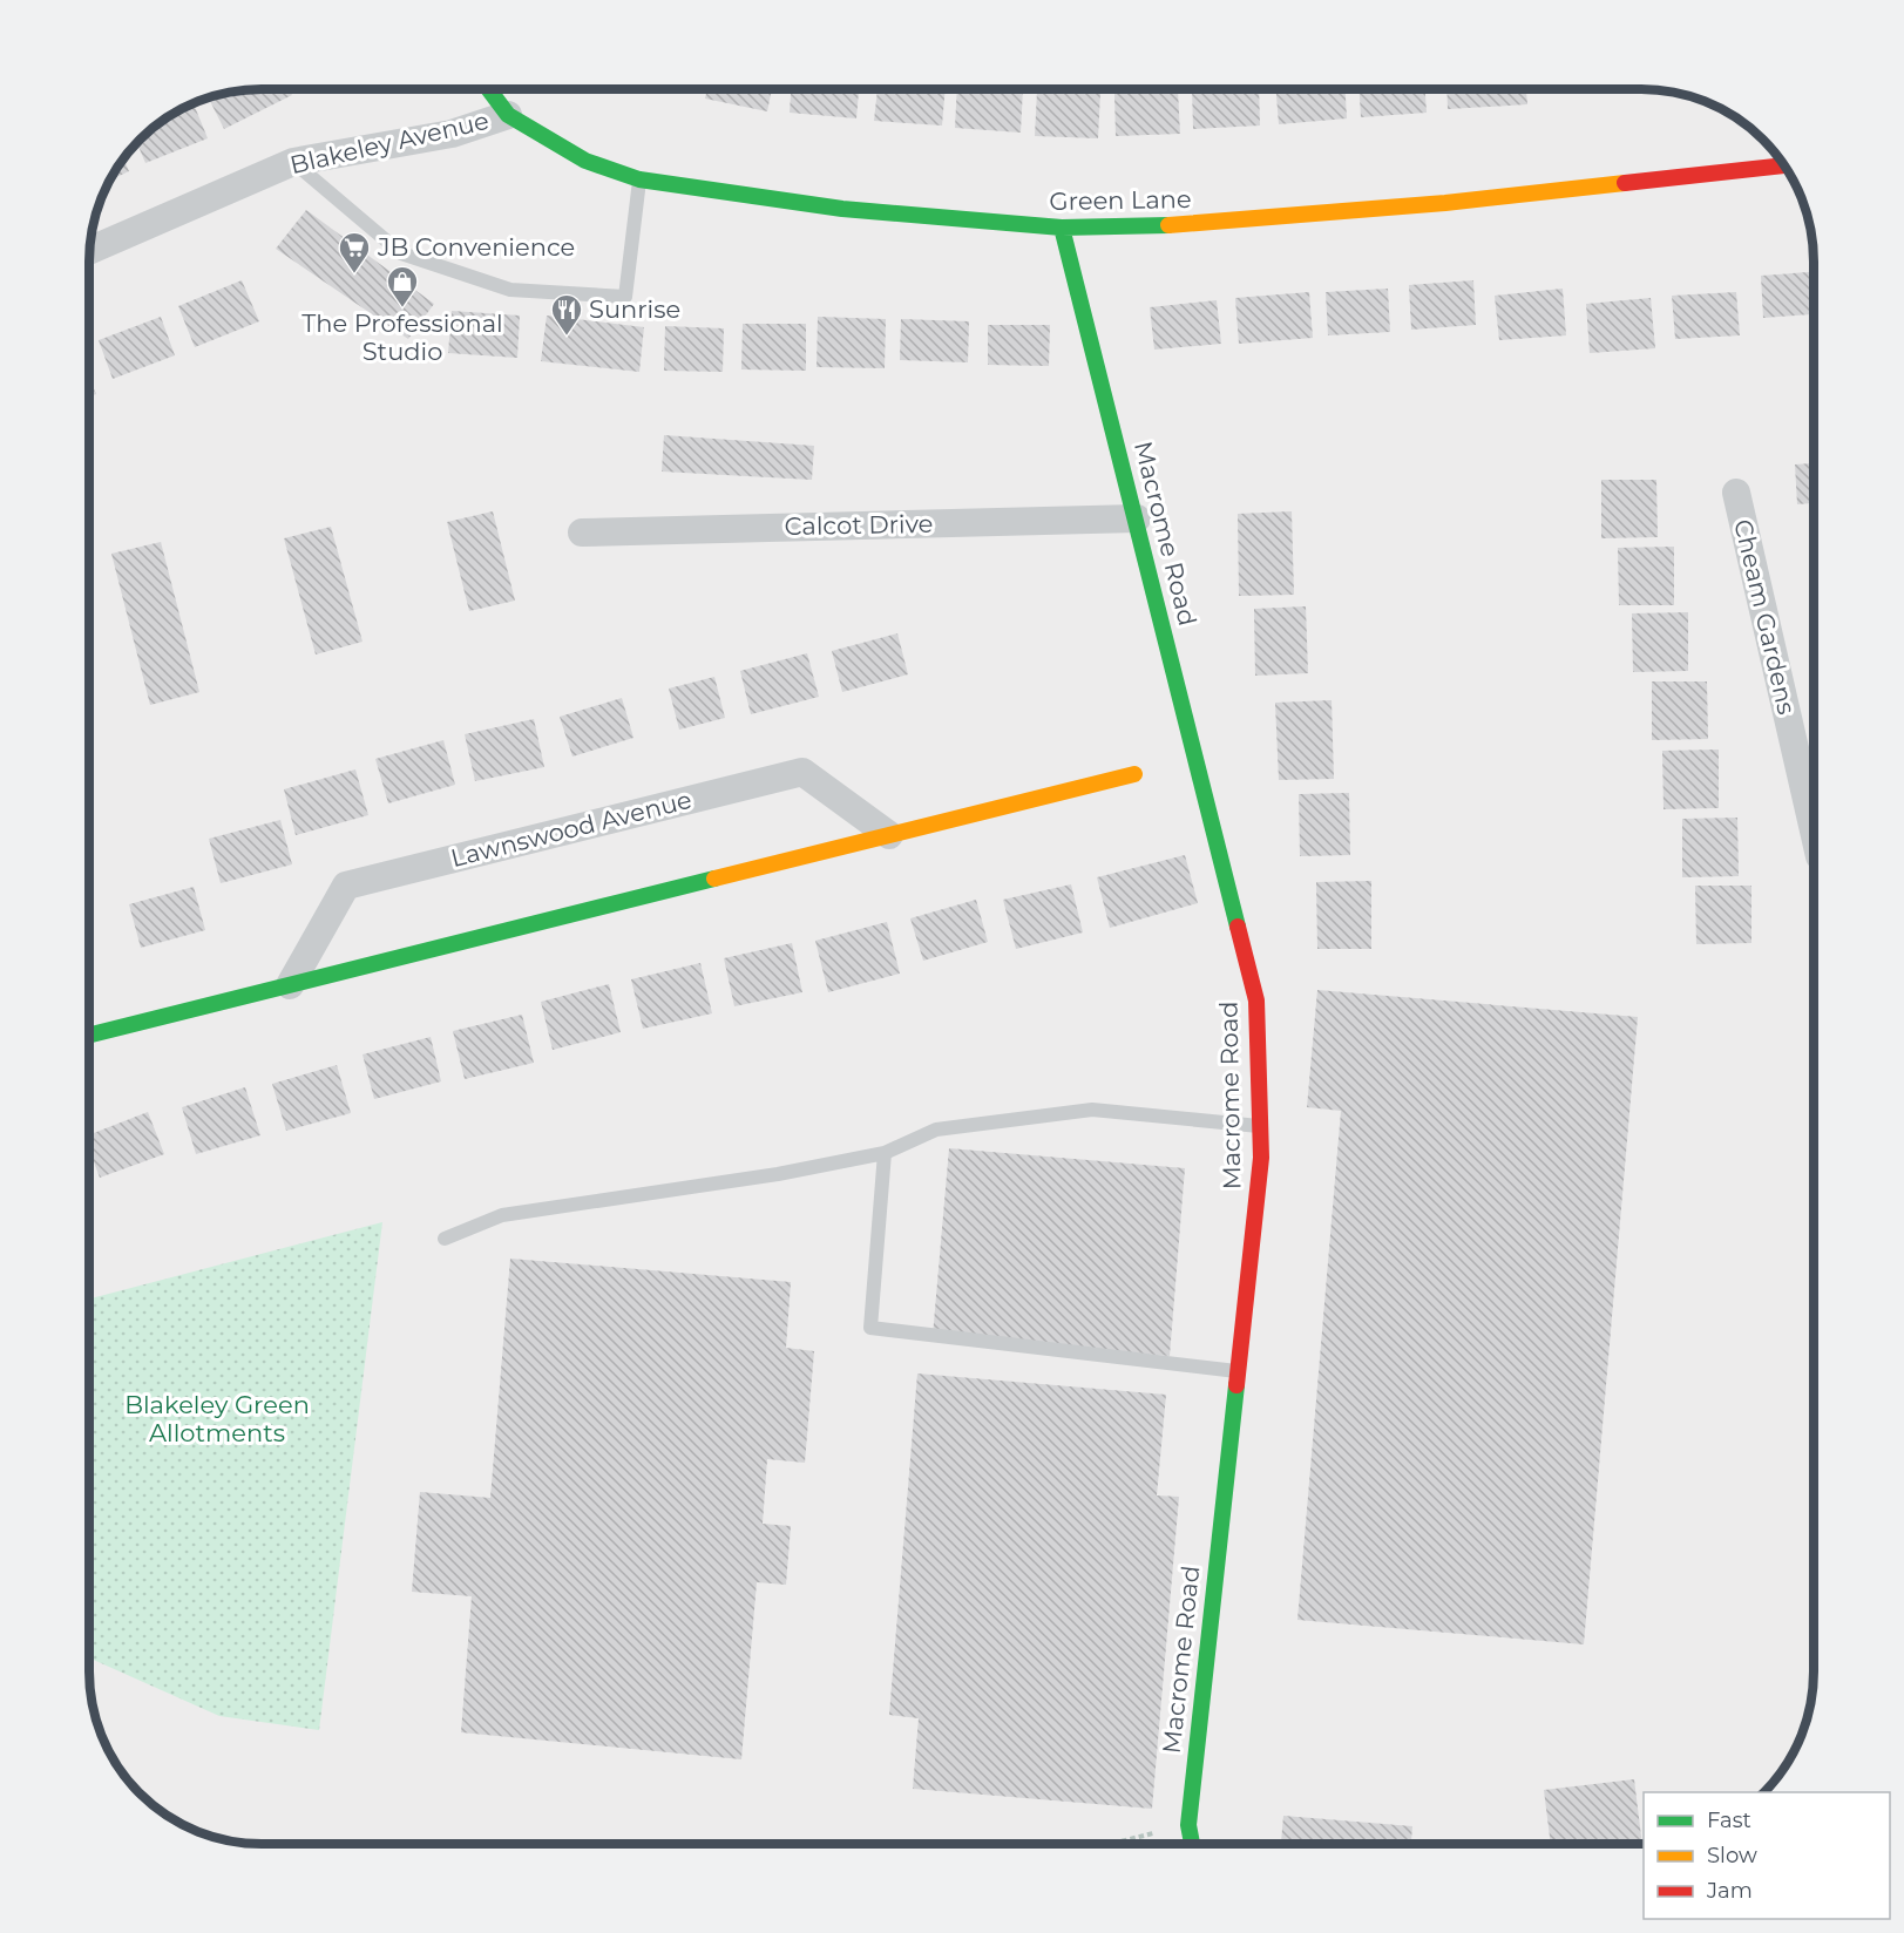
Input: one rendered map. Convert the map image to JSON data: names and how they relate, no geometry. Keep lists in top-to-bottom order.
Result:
{
  "streets": {
    "street": [
      "Blakeley Avenue",
      "Green Lane",
      "Calcot Drive",
      "Macrome Road",
      "Cheam Gardens",
      "Lawnswood Avenue"
    ]
  },
  "crossings": [
    ["Blakeley Avenue", "Green Lane"],
    ["Green Lane", "Macrome Road"],
    ["Calcot Drive", "Macrome Road"]
  ],
  "parks": ["Blakeley Green Allotments"],
  "places": {
    "supermarket": ["JB Convenience"],
    "shop": ["The Professional Studio"],
    "restaurant": ["Sunrise"]
  },
  "legend": ["Fast", "Slow", "Jam"]
}
